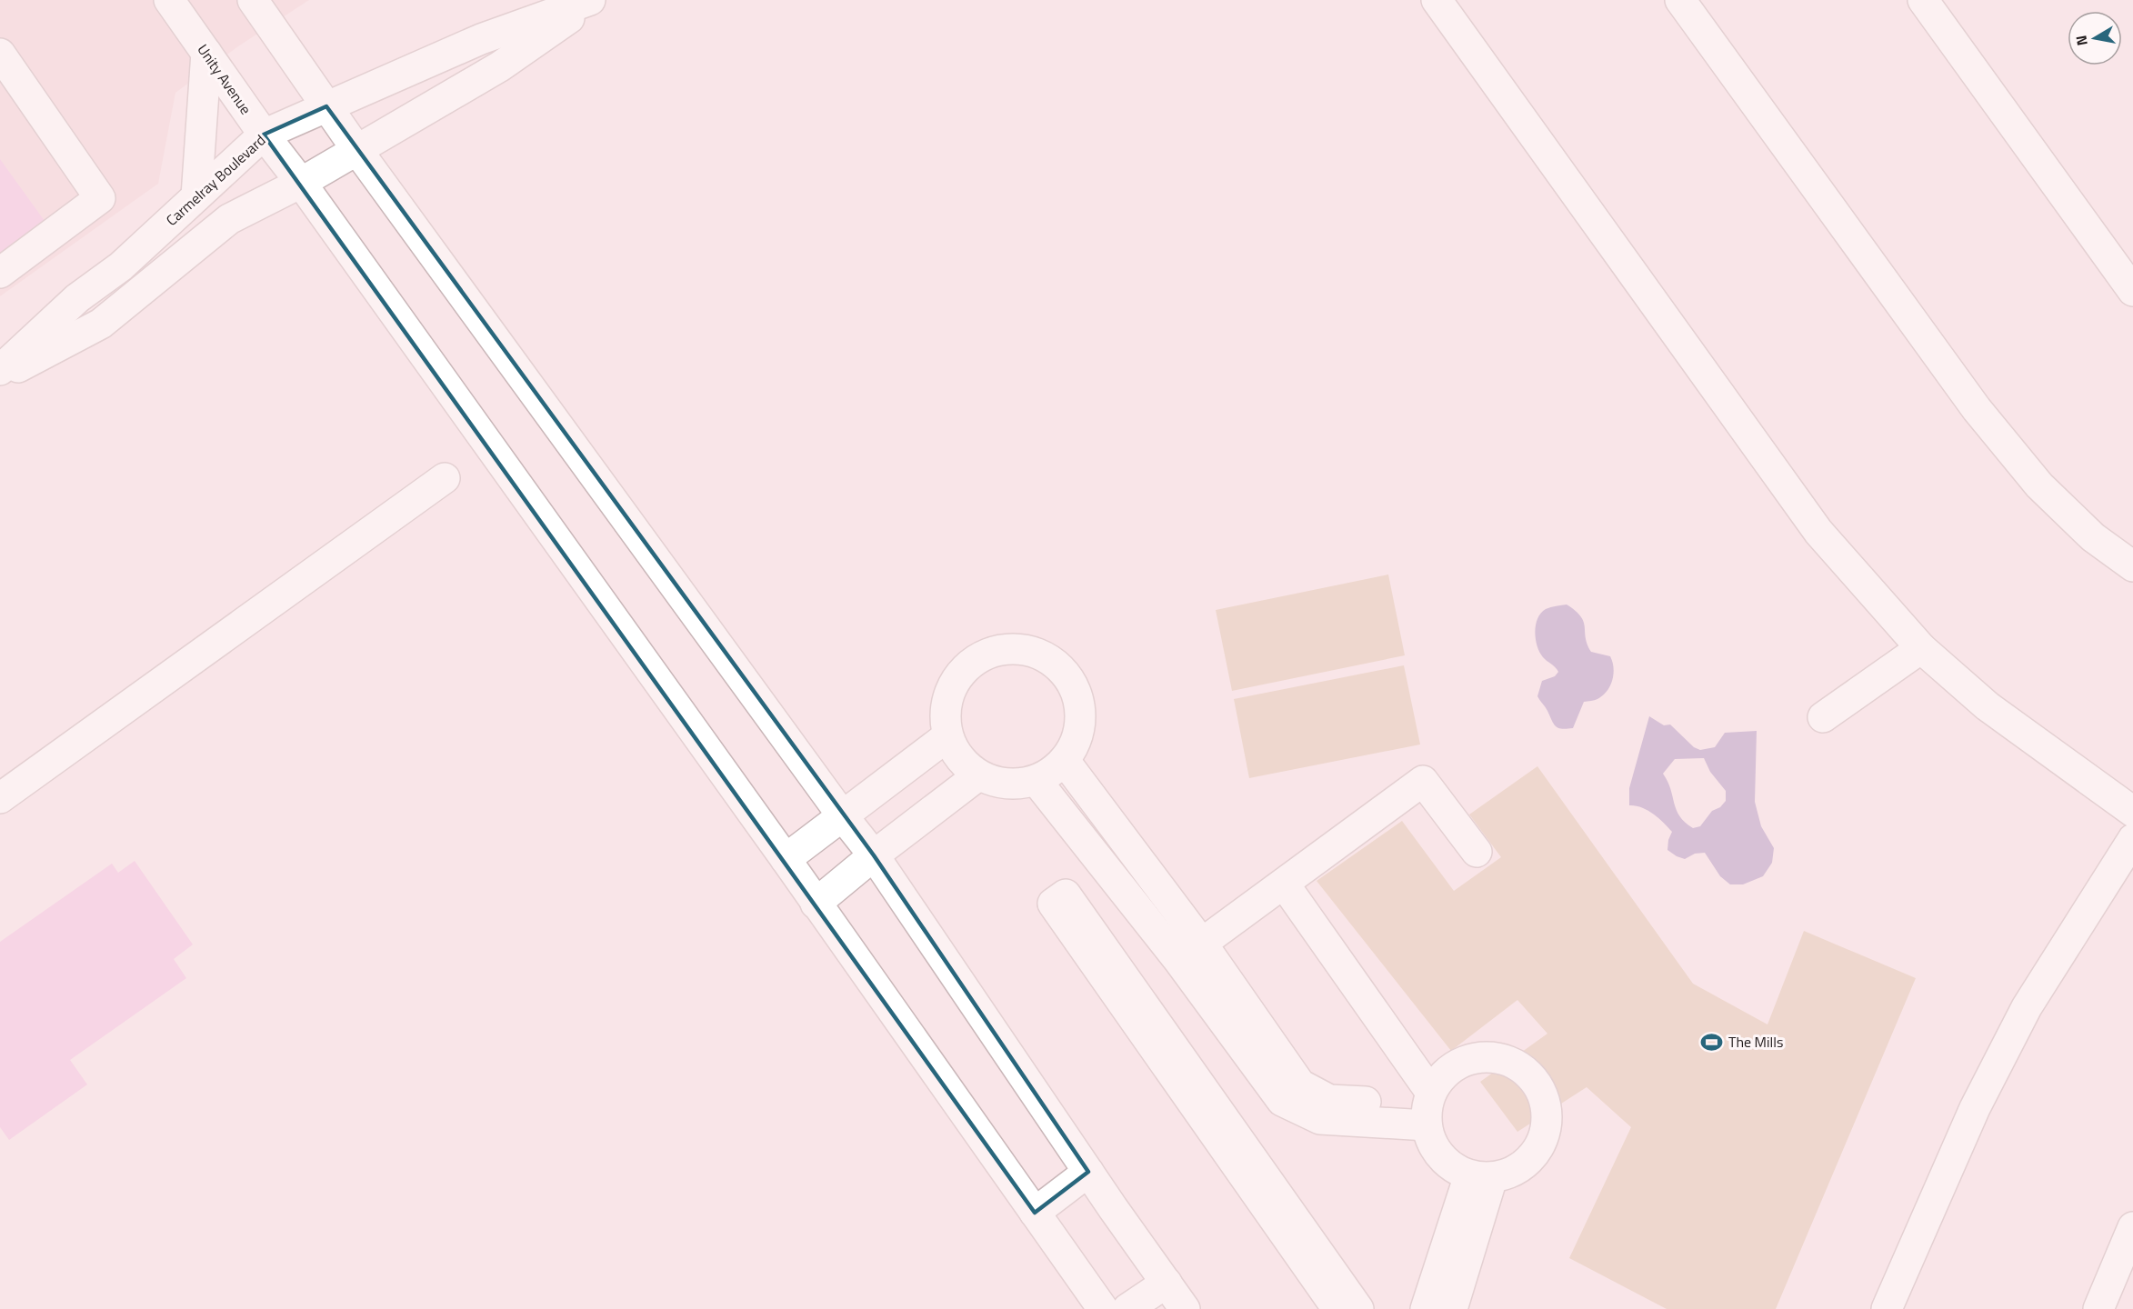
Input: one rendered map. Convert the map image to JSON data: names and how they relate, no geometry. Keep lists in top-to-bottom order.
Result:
{
  "streets": {
    "street": ["Unity Avenue", "Carmelray Boulevard"]
  },
  "crossings": [
    ["Unity Avenue", "Carmelray Boulevard"]
  ],
  "places": {
    "sports": ["The Mills"]
  },
  "north": "left"
}
